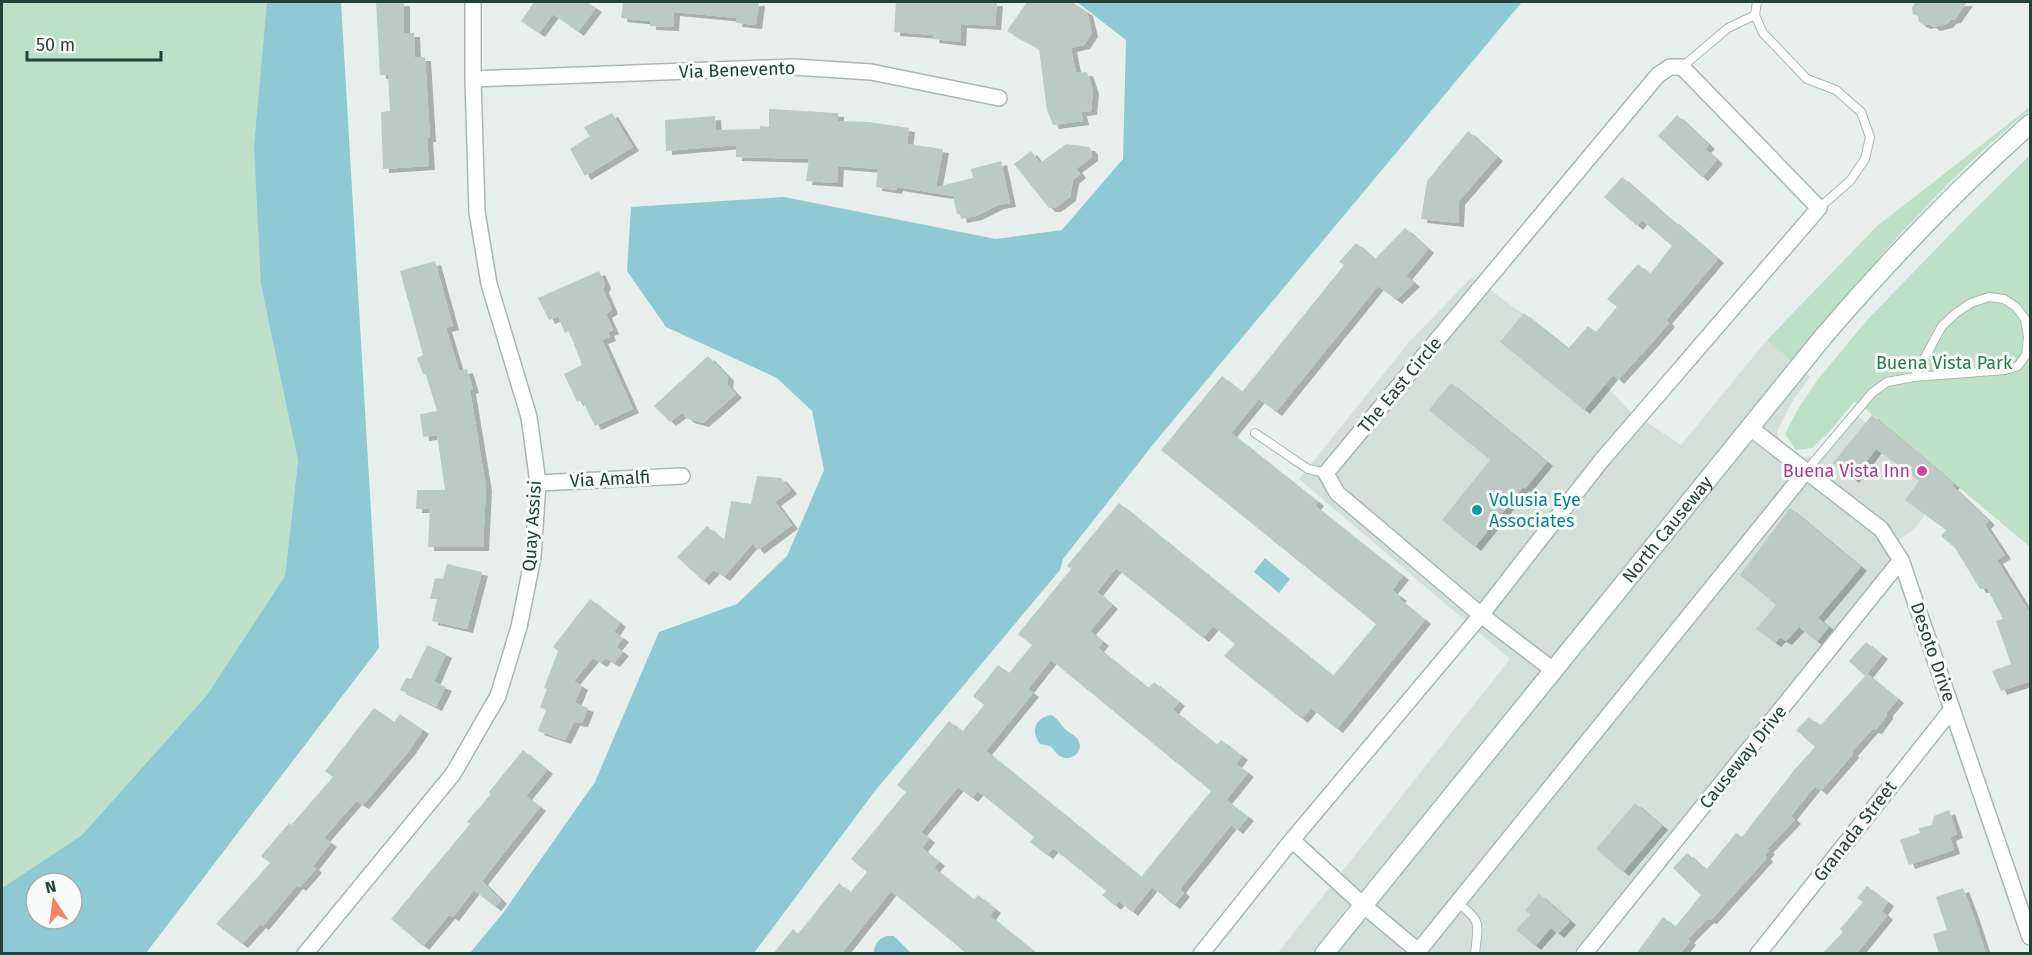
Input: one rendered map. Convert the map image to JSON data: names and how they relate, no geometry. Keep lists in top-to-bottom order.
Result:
{
  "streets": {
    "main road": ["North Causeway"],
    "street": [
      "Via Benevento",
      "The East Circle",
      "Via Amalfi",
      "Quay Assisi",
      "Desoto Drive",
      "Causeway Drive",
      "Granada Street"
    ]
  },
  "crossings": [
    ["Via Benevento", "Quay Assisi"],
    ["Via Amalfi", "Quay Assisi"],
    ["North Causeway", "Desoto Drive"],
    ["Desoto Drive", "Causeway Drive"],
    ["Desoto Drive", "Granada Street"]
  ],
  "parks": ["Buena Vista Park"],
  "places": ["Buena Vista Inn", "Volusia Eye Associates"],
  "scale_bar": "50 m",
  "north": "top"
}
